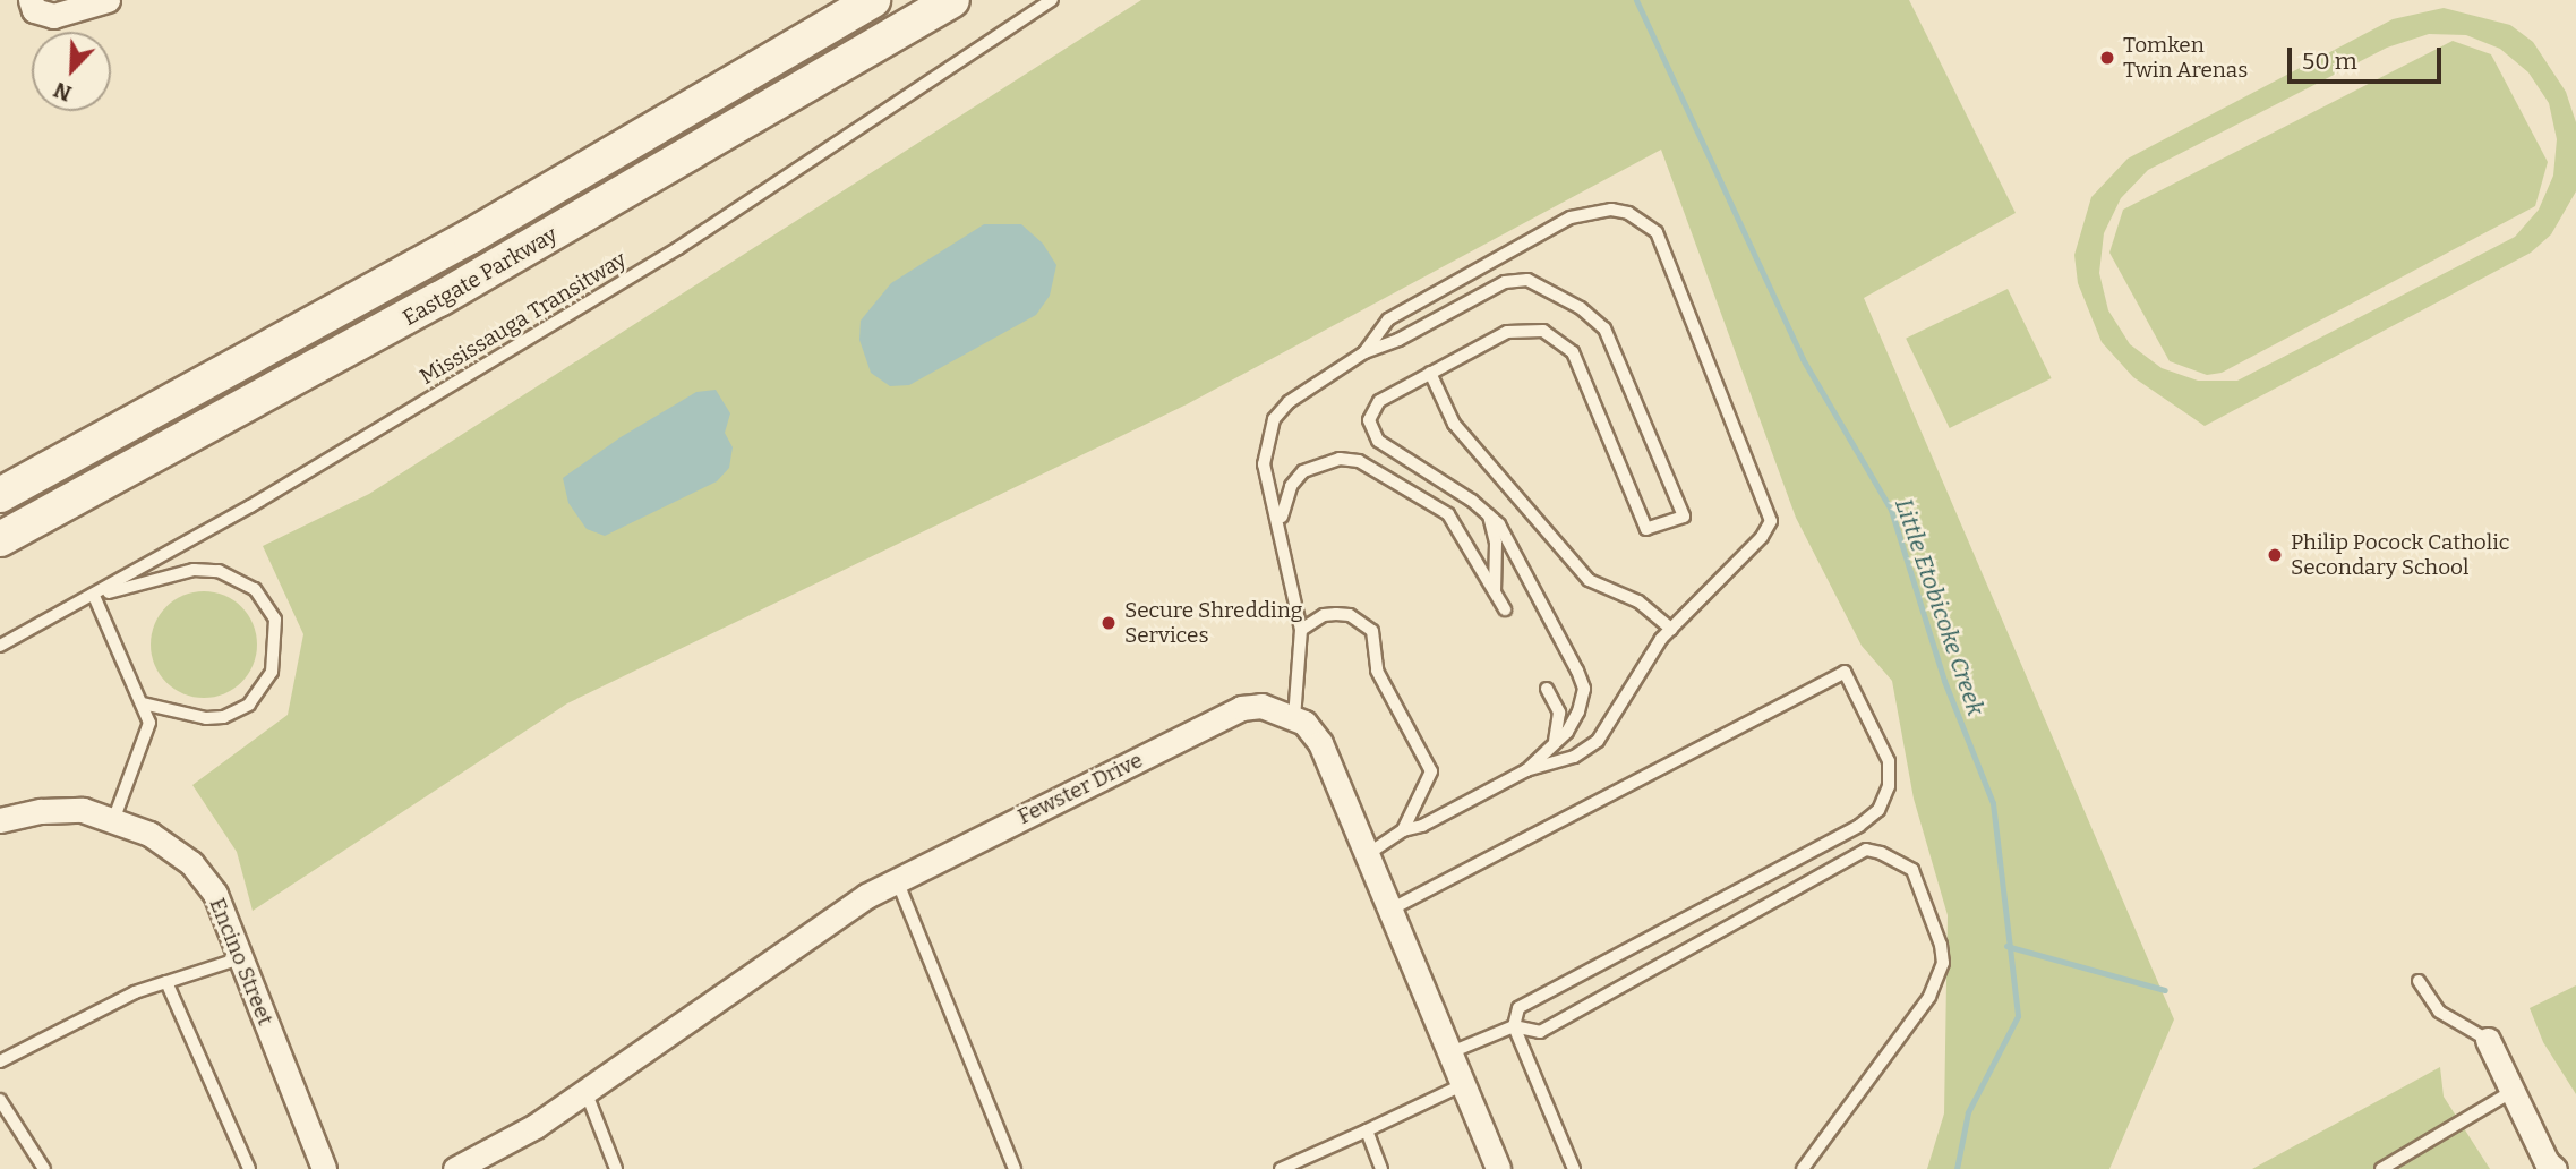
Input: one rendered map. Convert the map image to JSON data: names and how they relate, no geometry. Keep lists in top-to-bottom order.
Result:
{
  "streets": {
    "main road": ["Eastgate Parkway"],
    "street": ["Fewster Drive", "Encino Street"],
    "lane": ["Mississauga Transitway"]
  },
  "water": ["Little Etobicoke Creek"],
  "places": ["Tomken Twin Arenas", "Philip Pocock Catholic Secondary School", "Secure Shredding Services"],
  "scale_bar": "50 m",
  "north": "bottom left"
}
